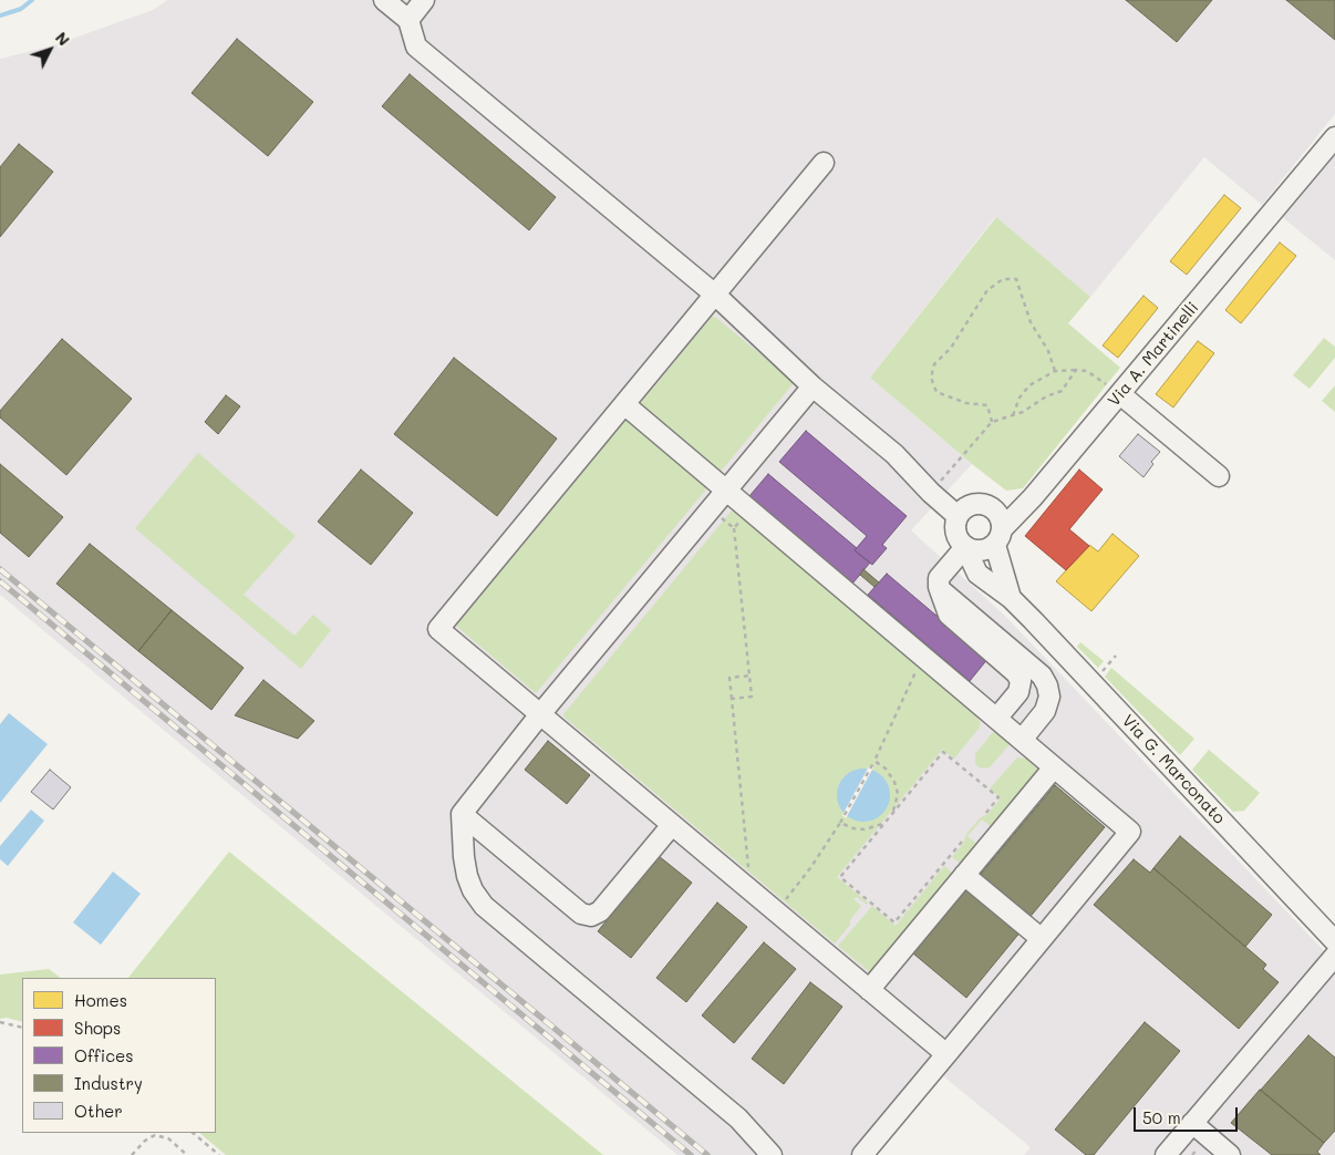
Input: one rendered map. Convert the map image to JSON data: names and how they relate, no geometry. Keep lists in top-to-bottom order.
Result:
{
  "streets": {
    "street": ["Via A. Martinelli", "Via G. Marconato"]
  },
  "crossings": [
    ["Via A. Martinelli", "Via G. Marconato"]
  ],
  "legend": [
    "Homes",
    "Shops",
    "Offices",
    "Industry",
    "Other"
  ],
  "scale_bar": "50 m",
  "north": "top right"
}
